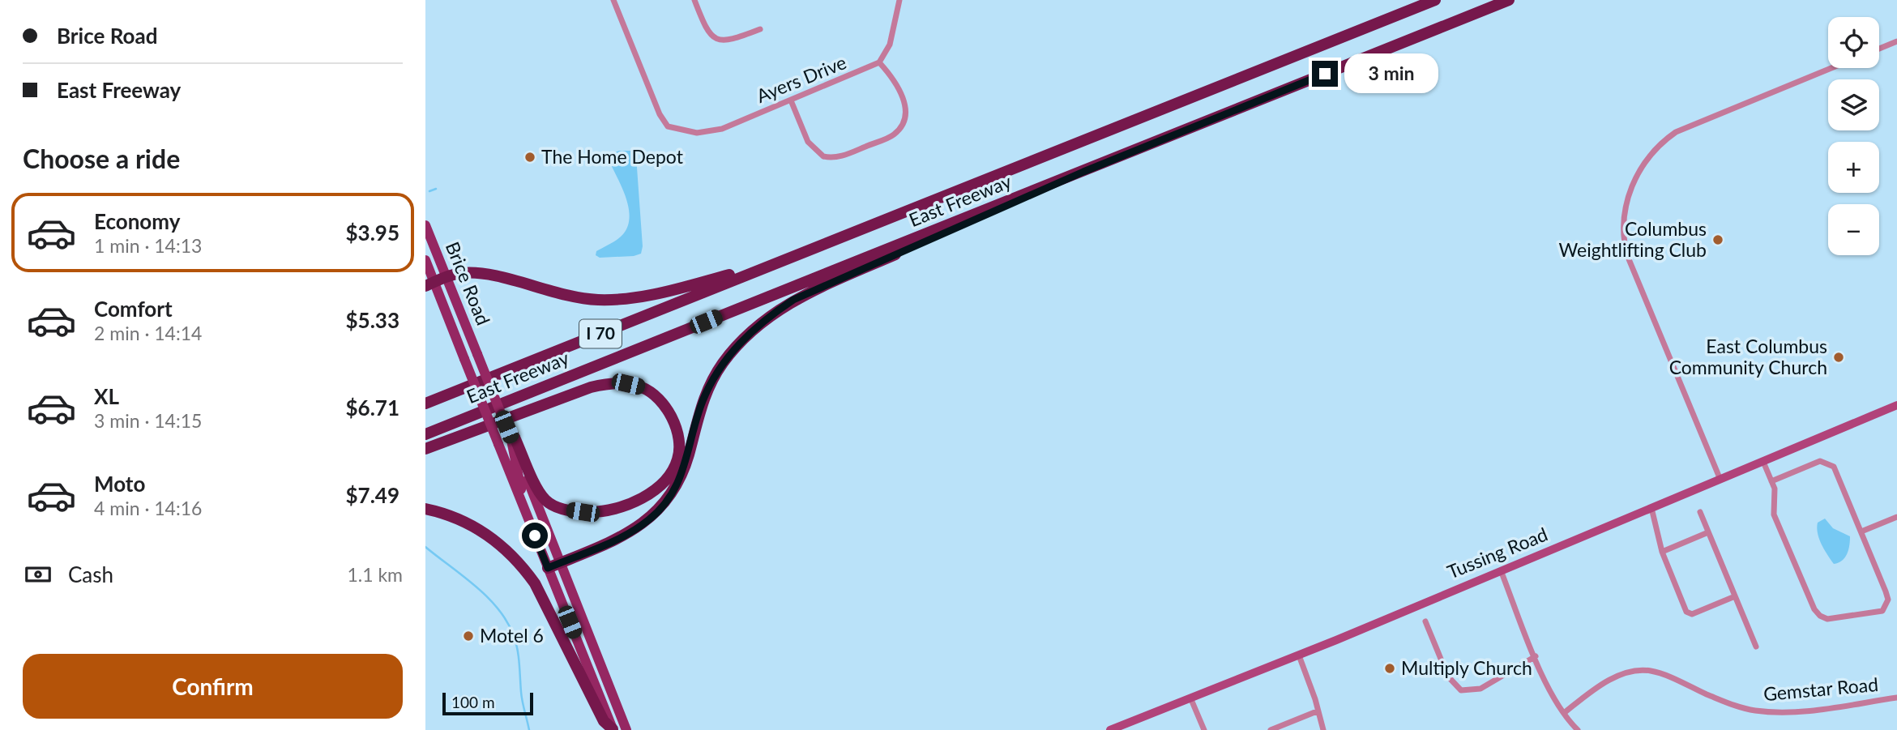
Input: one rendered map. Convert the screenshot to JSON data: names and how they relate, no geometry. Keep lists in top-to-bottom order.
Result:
{
  "streets": {
    "highway": ["East Freeway", "I 70"],
    "main road": ["Brice Road", "Tussing Road"],
    "street": ["Ayers Drive", "Gemstar Road"]
  },
  "places": [
    "The Home Depot",
    "Columbus Weightlifting Club",
    "East Columbus Community Church",
    "Motel 6",
    "Multiply Church"
  ],
  "scale_bar": "100 m",
  "page": {
    "banner": ["Brice Road", "East Freeway"],
    "map_buttons": ["+", "−"],
    "bubble": "3 min",
    "heading": "Choose a ride",
    "list": [
      {
        "name": "Economy",
        "note": "1 min · 14:13",
        "value": "$3.95"
      },
      {
        "name": "Comfort",
        "note": "2 min · 14:14",
        "value": "$5.33"
      },
      {
        "name": "XL",
        "note": "3 min · 14:15",
        "value": "$6.71"
      },
      {
        "name": "Moto",
        "note": "4 min · 14:16",
        "value": "$7.49"
      }
    ],
    "pay": ["Cash", "1.1 km"],
    "buttons": "Confirm",
    "scale": "100 m"
  }
}
